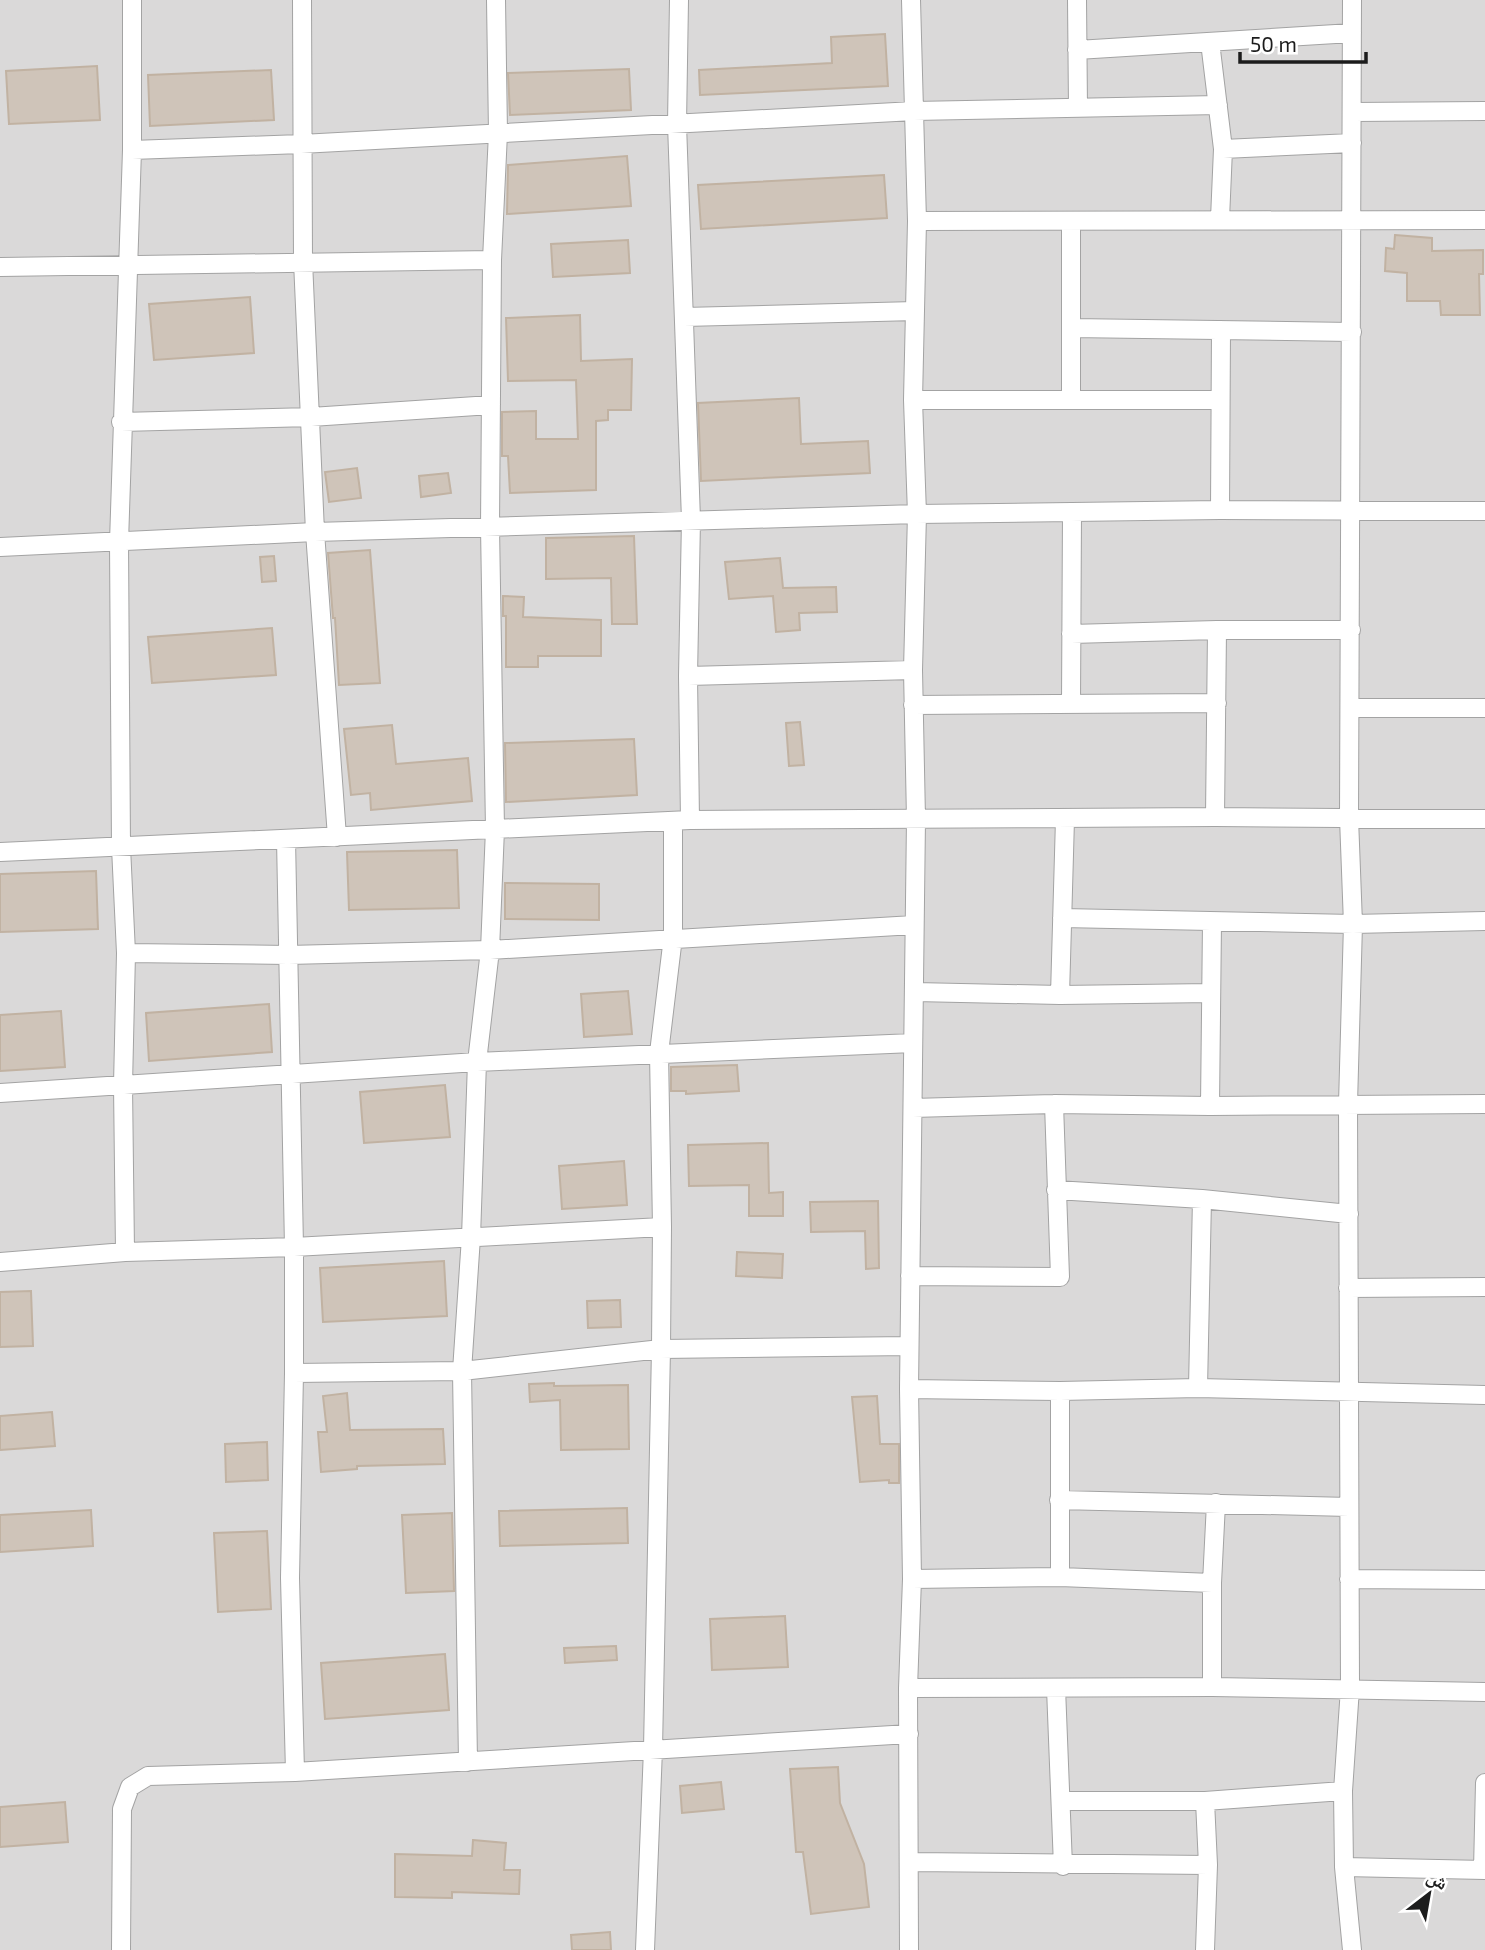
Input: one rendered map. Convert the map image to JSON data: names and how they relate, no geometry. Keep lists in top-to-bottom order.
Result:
{
  "scale_bar": "50 m",
  "north": "top right"
}
